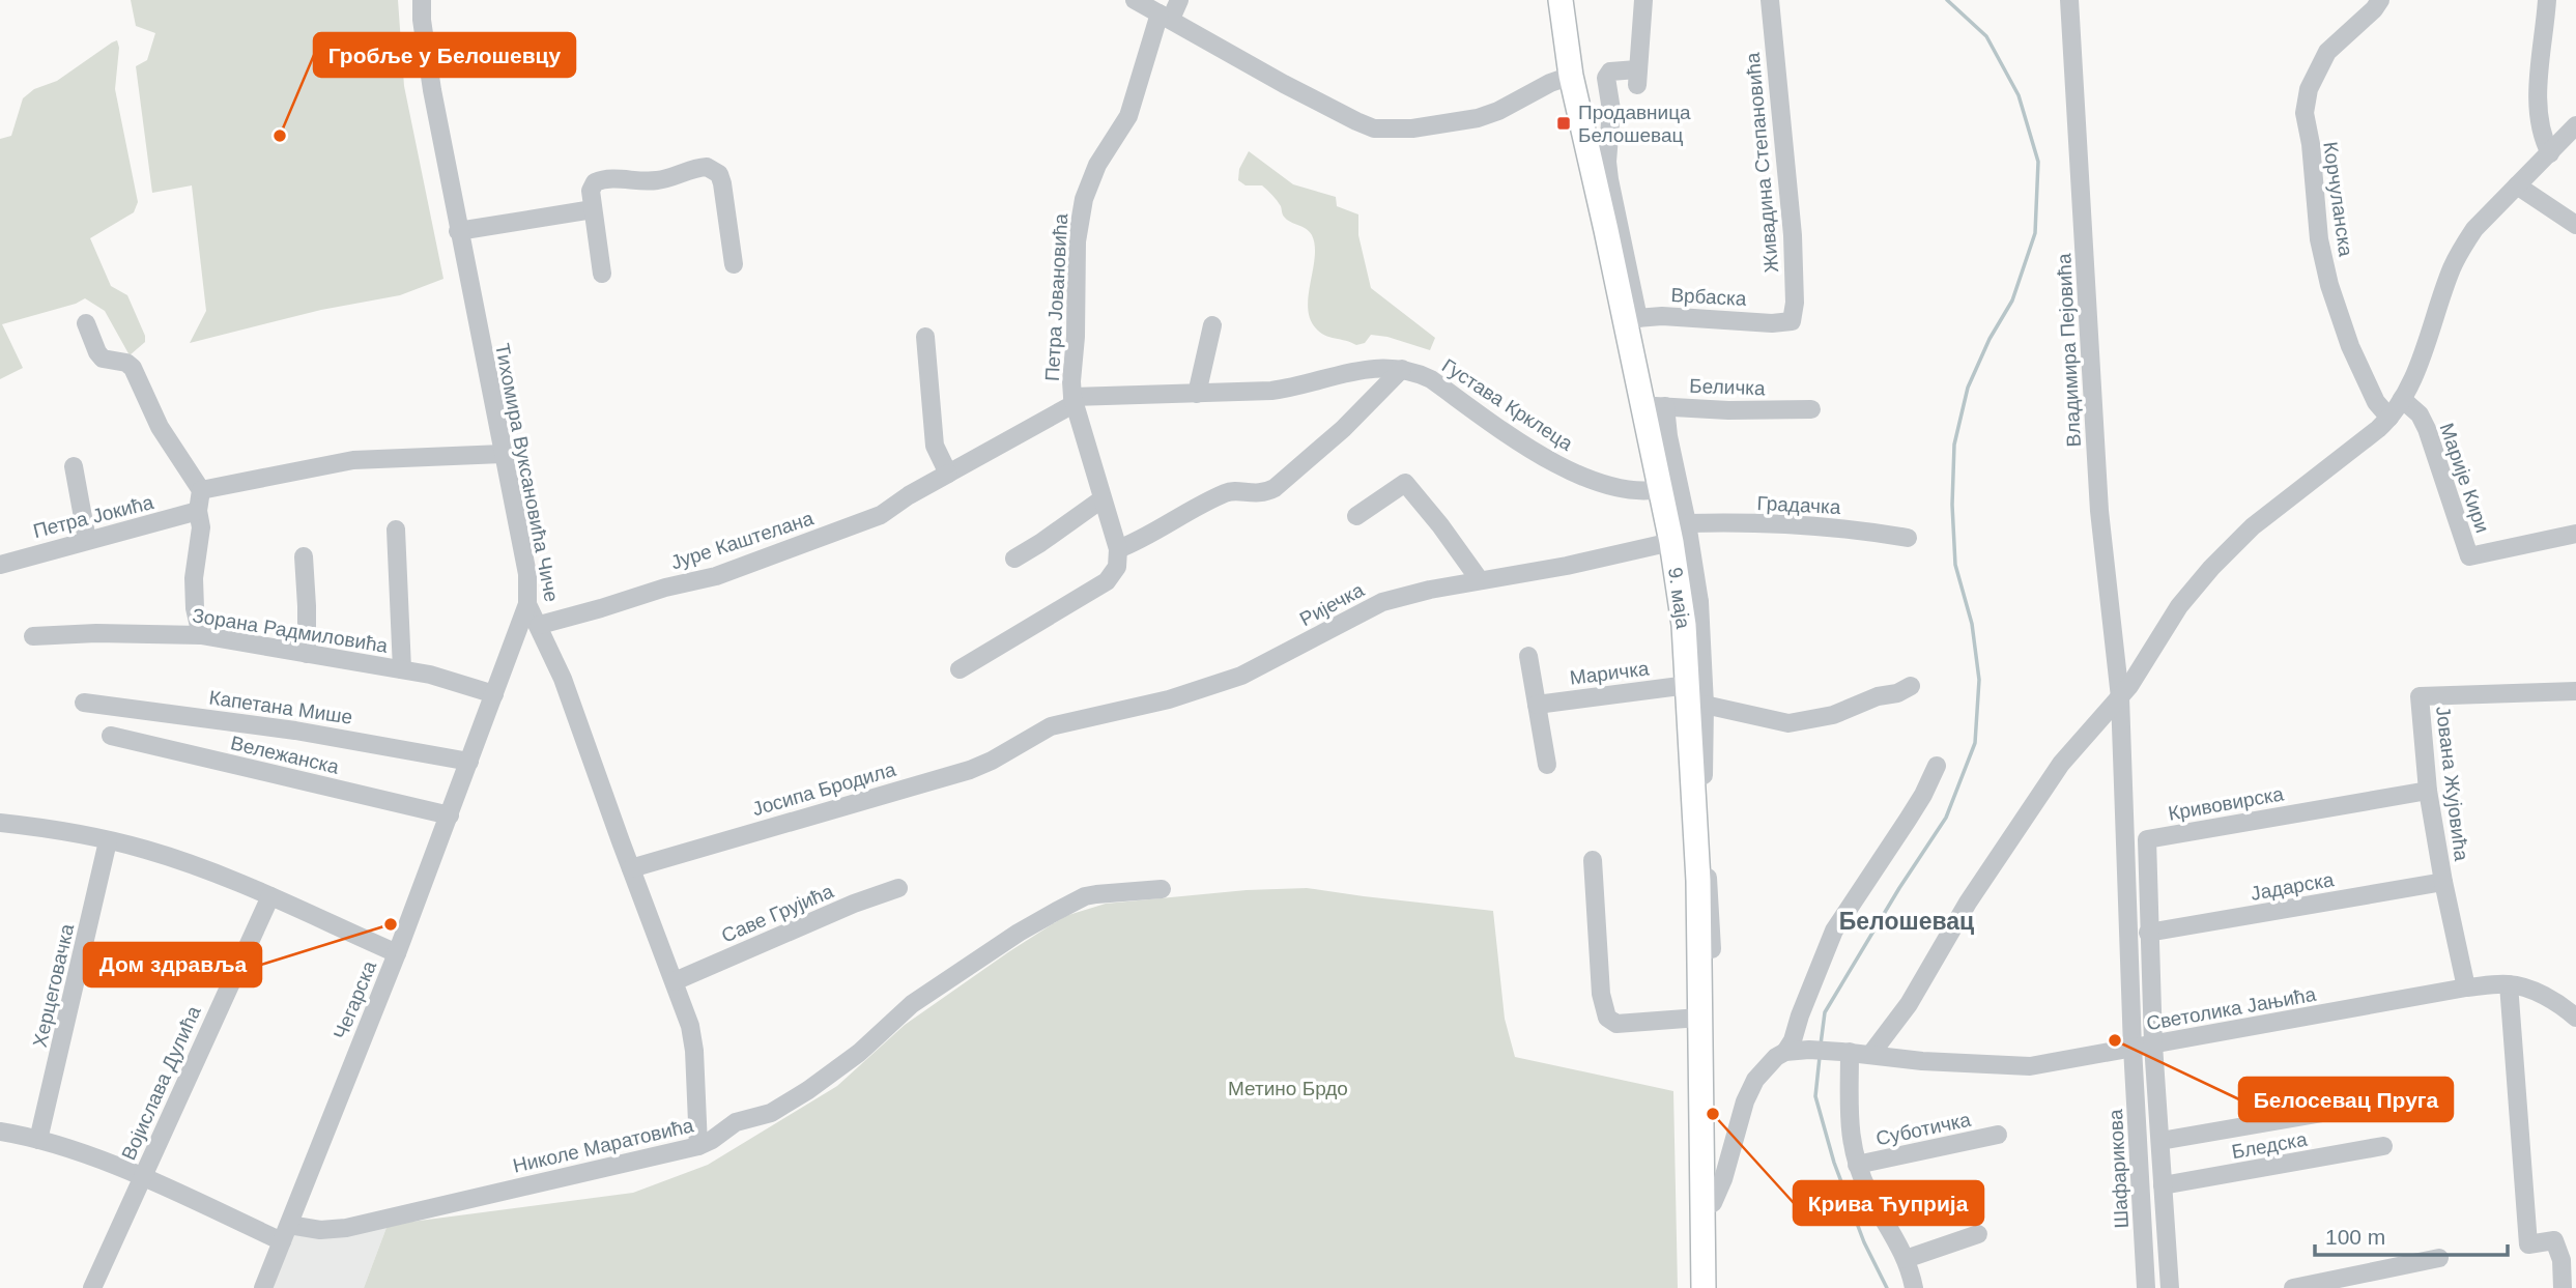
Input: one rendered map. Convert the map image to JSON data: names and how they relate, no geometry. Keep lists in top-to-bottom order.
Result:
{
  "streets": {
    "main road": ["9. маја"],
    "street": [
      "Живадина Степановића",
      "Корчуланска",
      "Врбаска",
      "Петра Јовановића",
      "Владимира Пејовића",
      "Беличка",
      "Густава Крклеца",
      "Тихомира Вуксановића Чиче",
      "Марије Кири",
      "Градачка",
      "Петра Јокића",
      "Јуре Каштелана",
      "Ријечка",
      "Зорана Радмиловића",
      "Маричка",
      "Капетана Мише",
      "Вележанска",
      "Јована Жујовића",
      "Јосипа Бродила",
      "Кривовирска",
      "Јадарска",
      "Саве Грујића",
      "Херцеговачка",
      "Чегарска",
      "Светолика Јањића",
      "Војислава Дулића",
      "Суботичка",
      "Николе Маратовића",
      "Бледска",
      "Шафарикова"
    ]
  },
  "crossings": [
    ["Живадина Степановића", "Врбаска"],
    ["Врбаска", "9. маја"],
    ["Петра Јовановића", "Густава Крклеца"],
    ["Петра Јовановића", "Јуре Каштелана"],
    ["Владимира Пејовића", "Светолика Јањића"],
    ["Владимира Пејовића", "Шафарикова"],
    ["Беличка", "9. маја"],
    ["Густава Крклеца", "Јуре Каштелана"],
    ["Густава Крклеца", "9. маја"],
    ["Тихомира Вуксановића Чиче", "Јуре Каштелана"],
    ["Тихомира Вуксановића Чиче", "Јосипа Бродила"],
    ["Тихомира Вуксановића Чиче", "Саве Грујића"],
    ["Тихомира Вуксановића Чиче", "Чегарска"],
    ["Тихомира Вуксановића Чиче", "Николе Маратовића"],
    ["9. маја", "Ријечка"],
    ["9. маја", "Маричка"],
    ["Ријечка", "Јосипа Бродила"],
    ["Зорана Радмиловића", "Чегарска"],
    ["Капетана Мише", "Чегарска"],
    ["Вележанска", "Чегарска"],
    ["Јована Жујовића", "Кривовирска"],
    ["Јована Жујовића", "Јадарска"],
    ["Јована Жујовића", "Светолика Јањића"],
    ["Кривовирска", "Јадарска"],
    ["Кривовирска", "Светолика Јањића"],
    ["Кривовирска", "Бледска"],
    ["Херцеговачка", "Николе Маратовића"],
    ["Чегарска", "Николе Маратовића"],
    ["Светолика Јањића", "Шафарикова"],
    ["Војислава Дулића", "Николе Маратовића"]
  ],
  "districts": ["Белошевац"],
  "parks": ["Метино Брдо"],
  "places": {
    "transit": ["Продавница Белошевац"],
    "other": [
      "Гробље у Белошевцу",
      "Дом здравља",
      "Белосевац Пруга",
      "Крива Ћуприја"
    ]
  },
  "scale_bar": "100 m"
}
